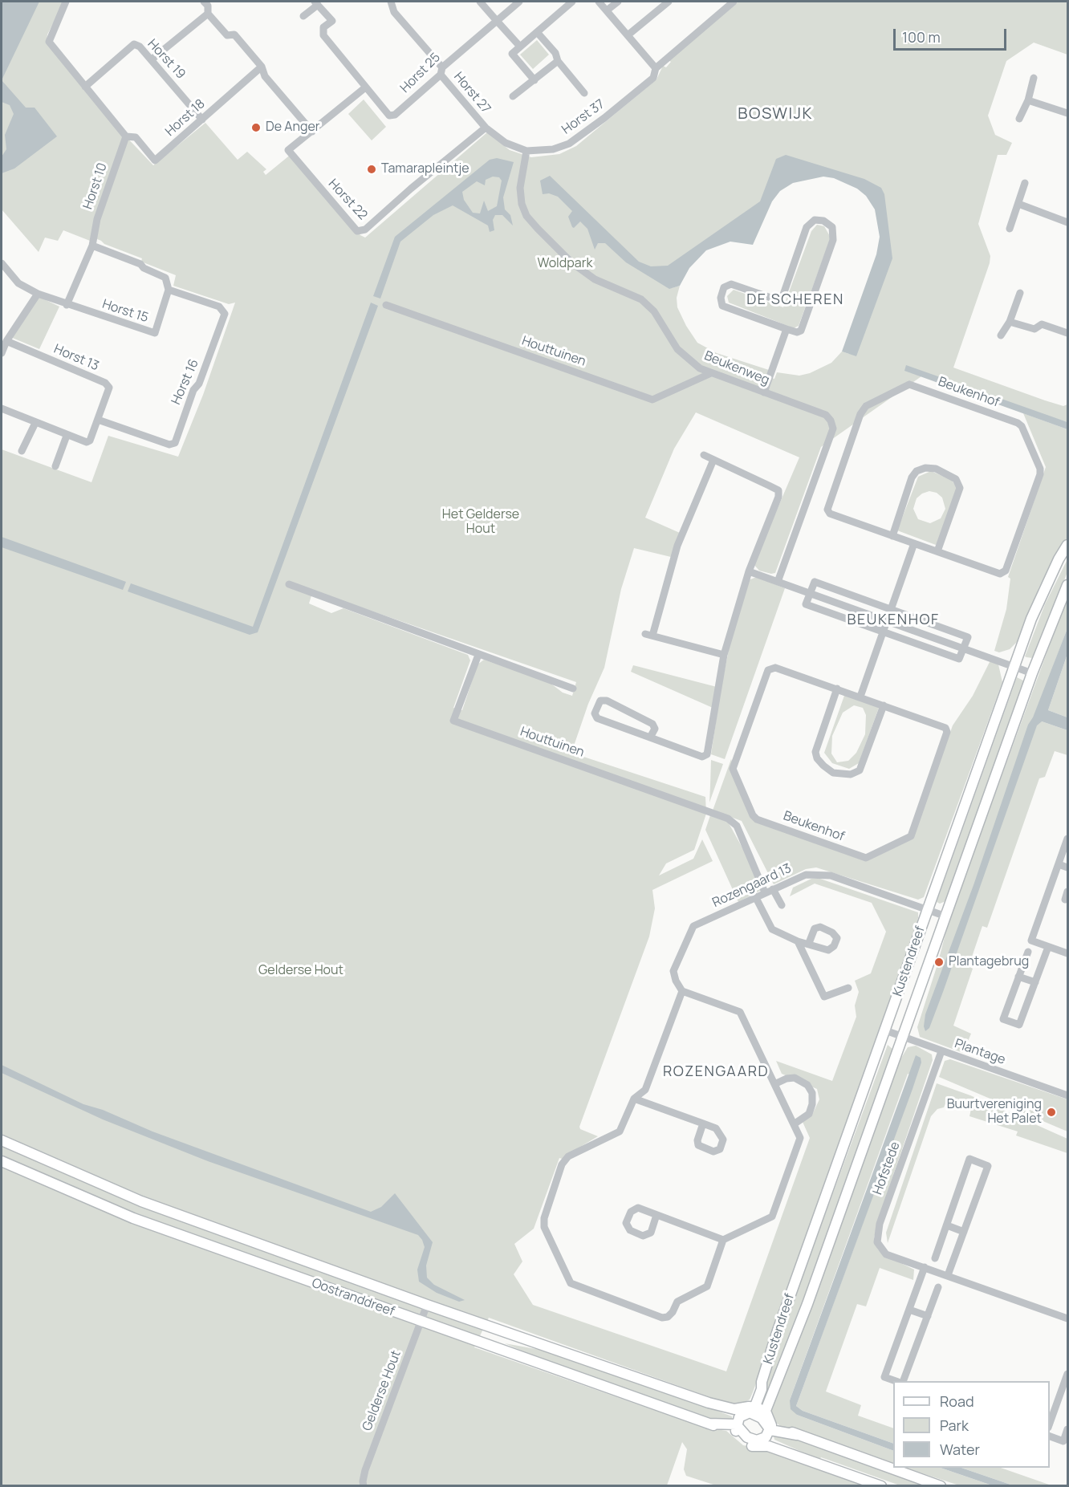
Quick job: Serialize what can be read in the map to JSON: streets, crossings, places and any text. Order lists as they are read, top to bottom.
{
  "streets": {
    "main road": ["Kustendreef", "Oostranddreef"],
    "street": [
      "Horst 19",
      "Horst 25",
      "Horst 27",
      "Horst 37",
      "Horst 18",
      "Horst 10",
      "Horst 22",
      "Horst 15",
      "Houttuinen",
      "Horst 13",
      "Beukenweg",
      "Horst 16",
      "Beukenhof",
      "Rozengaard 13",
      "Plantage",
      "Hofstede",
      "Gelderse Hout"
    ]
  },
  "crossings": [
    ["Horst 19", "Horst 18"],
    ["Horst 25", "Horst 27"],
    ["Horst 25", "Horst 22"],
    ["Horst 27", "Horst 37"],
    ["Horst 27", "Horst 22"],
    ["Horst 37", "Horst 22"],
    ["Horst 37", "Beukenweg"],
    ["Horst 18", "Horst 10"],
    ["Horst 10", "Horst 15"],
    ["Horst 15", "Horst 16"],
    ["Houttuinen", "Beukenweg"],
    ["Houttuinen", "Rozengaard 13"],
    ["Horst 13", "Horst 16"],
    ["Rozengaard 13", "Kustendreef"],
    ["Kustendreef", "Plantage"],
    ["Kustendreef", "Oostranddreef"],
    ["Plantage", "Hofstede"],
    ["Oostranddreef", "Gelderse Hout"]
  ],
  "districts": [
    "BOSWIJK",
    "DE SCHEREN",
    "BEUKENHOF",
    "ROZENGAARD"
  ],
  "parks": ["Woldpark", "Het Gelderse Hout", "Gelderse Hout"],
  "places": [
    "De Anger",
    "Tamarapleintje",
    "Plantagebrug",
    "Buurtvereniging Het Palet"
  ],
  "legend": ["Road", "Park", "Water"],
  "scale_bar": "100 m"
}
